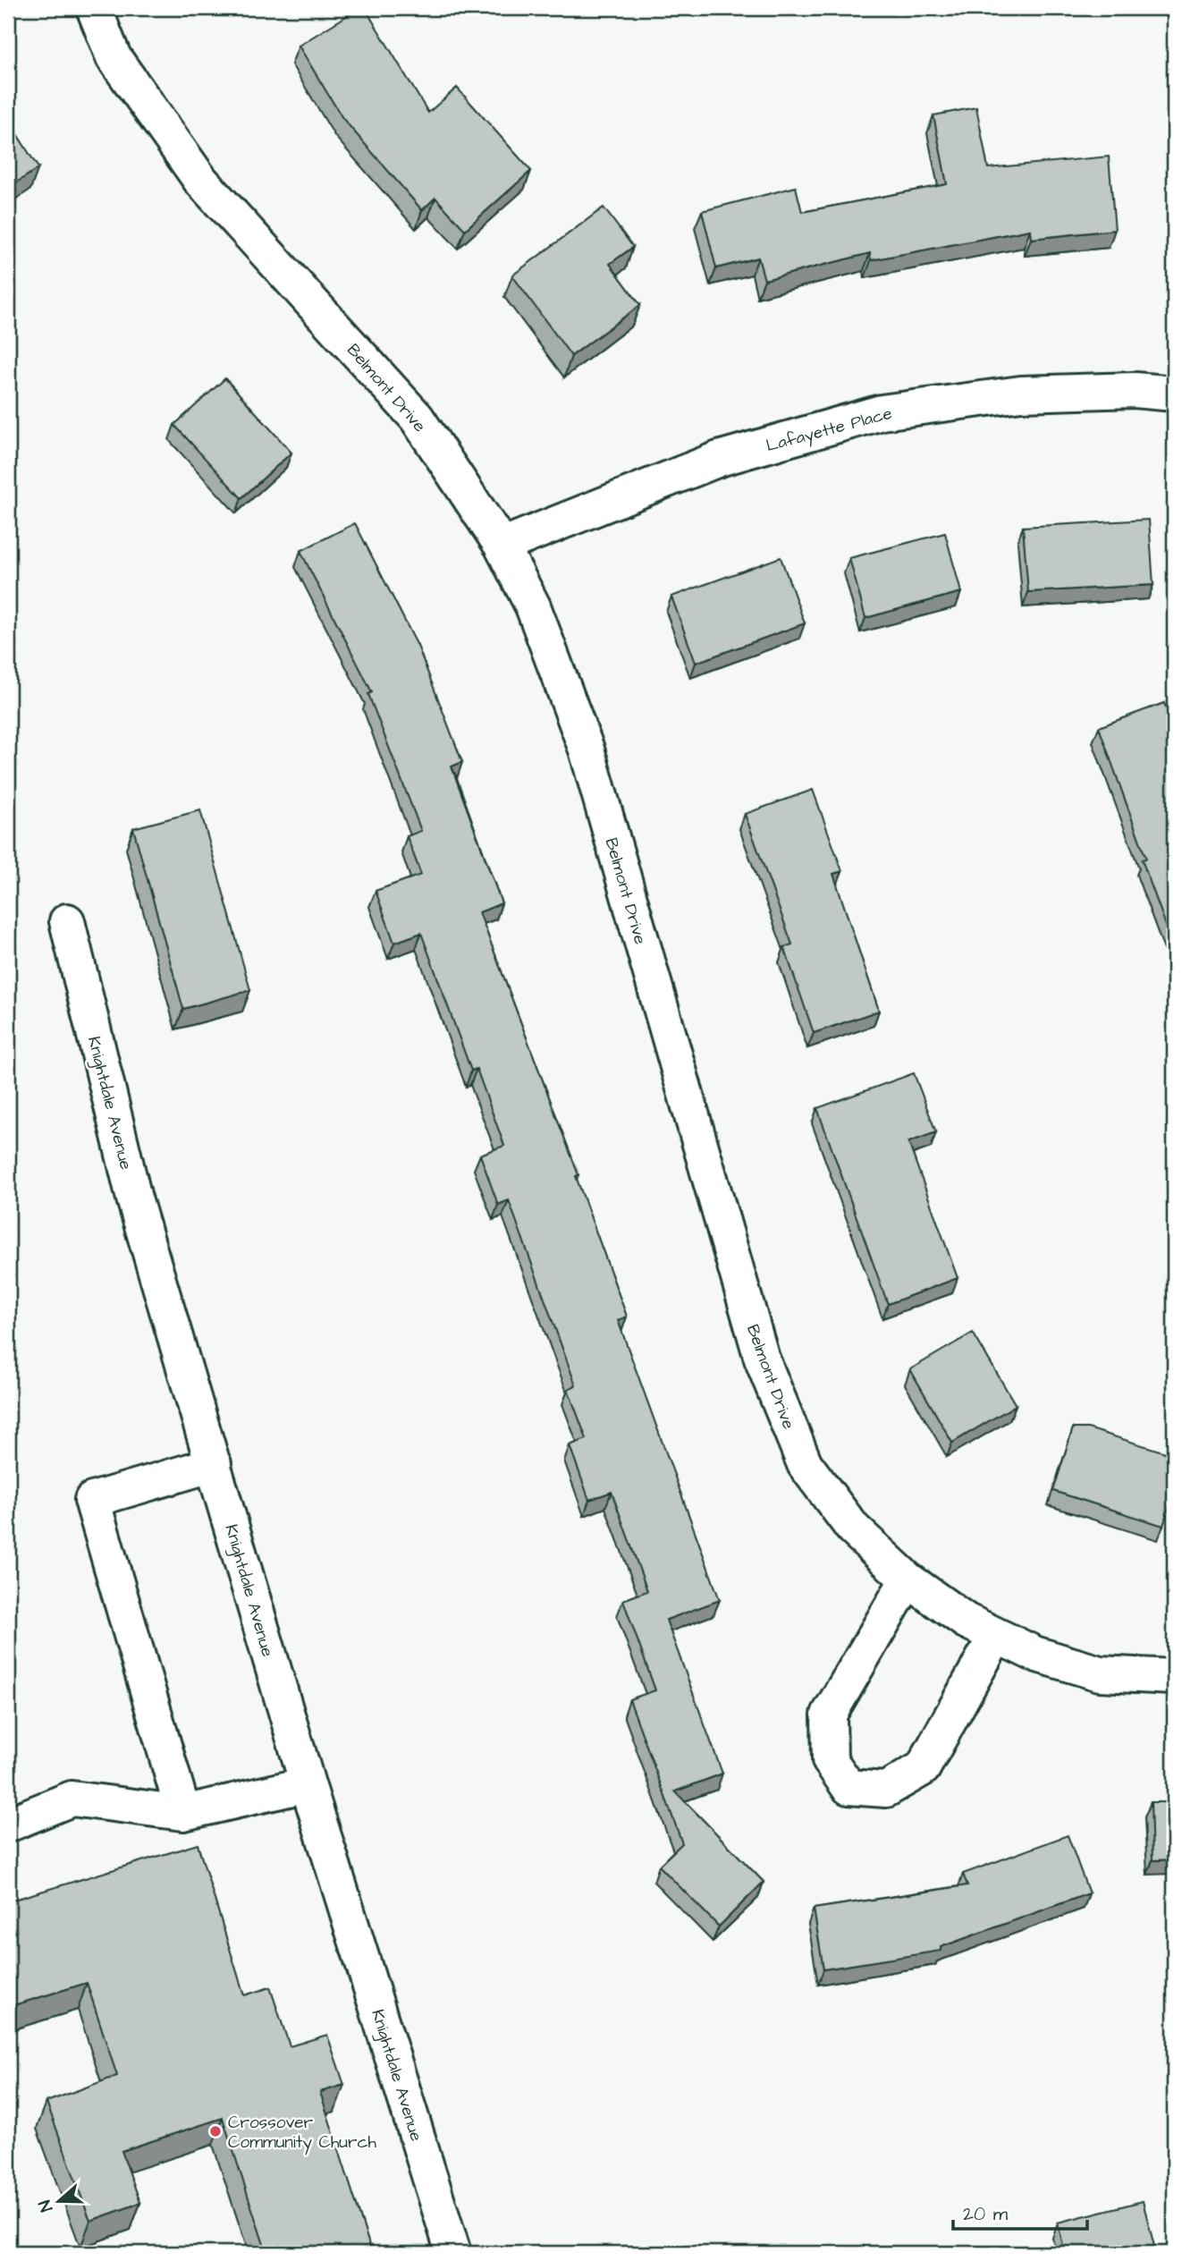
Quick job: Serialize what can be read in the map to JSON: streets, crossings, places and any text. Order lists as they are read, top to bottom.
{
  "streets": {
    "street": ["Belmont Drive", "Lafayette Place", "Knightdale Avenue"]
  },
  "crossings": [
    ["Belmont Drive", "Lafayette Place"]
  ],
  "places": ["Crossover Community Church"],
  "scale_bar": "20 m",
  "north": "left"
}
